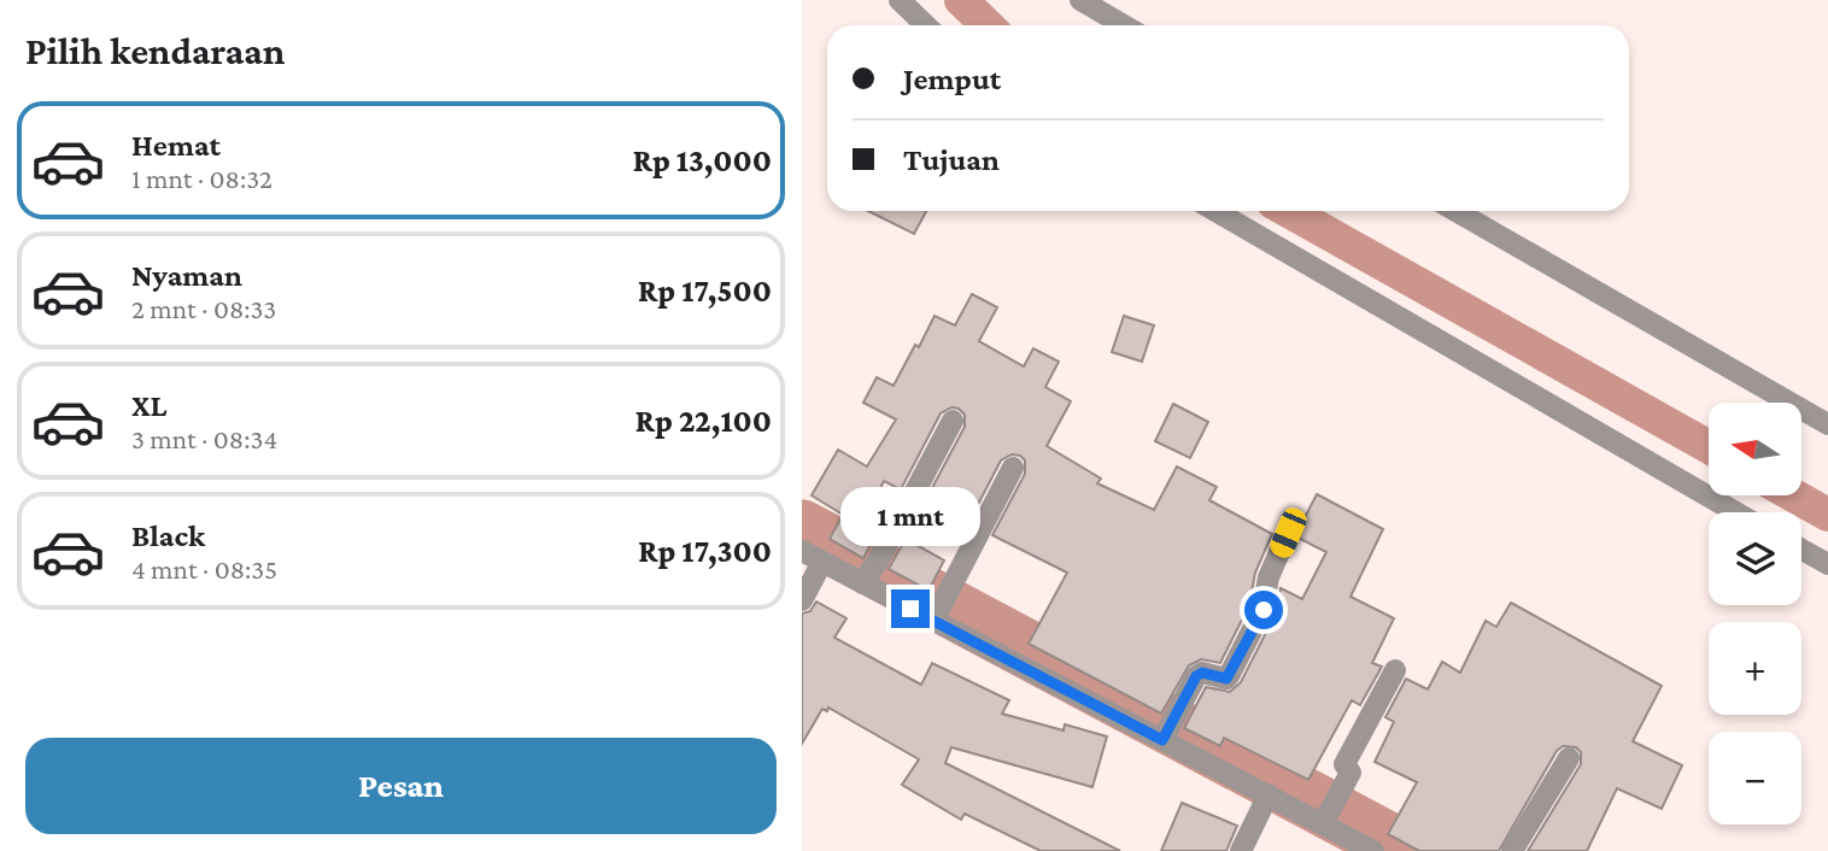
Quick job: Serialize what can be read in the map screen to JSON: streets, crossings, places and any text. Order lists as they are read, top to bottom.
{
  "north": "left",
  "page": {
    "heading": "Pilih kendaraan",
    "banner": ["Jemput", "Tujuan"],
    "list": [
      {
        "name": "Hemat",
        "note": "1 mnt · 08:32",
        "value": "Rp 13,000"
      },
      {
        "name": "Nyaman",
        "note": "2 mnt · 08:33",
        "value": "Rp 17,500"
      },
      {
        "name": "XL",
        "note": "3 mnt · 08:34",
        "value": "Rp 22,100"
      },
      {
        "name": "Black",
        "note": "4 mnt · 08:35",
        "value": "Rp 17,300"
      }
    ],
    "map_buttons": ["+", "−"],
    "bubble": "1 mnt",
    "buttons": "Pesan"
  }
}
